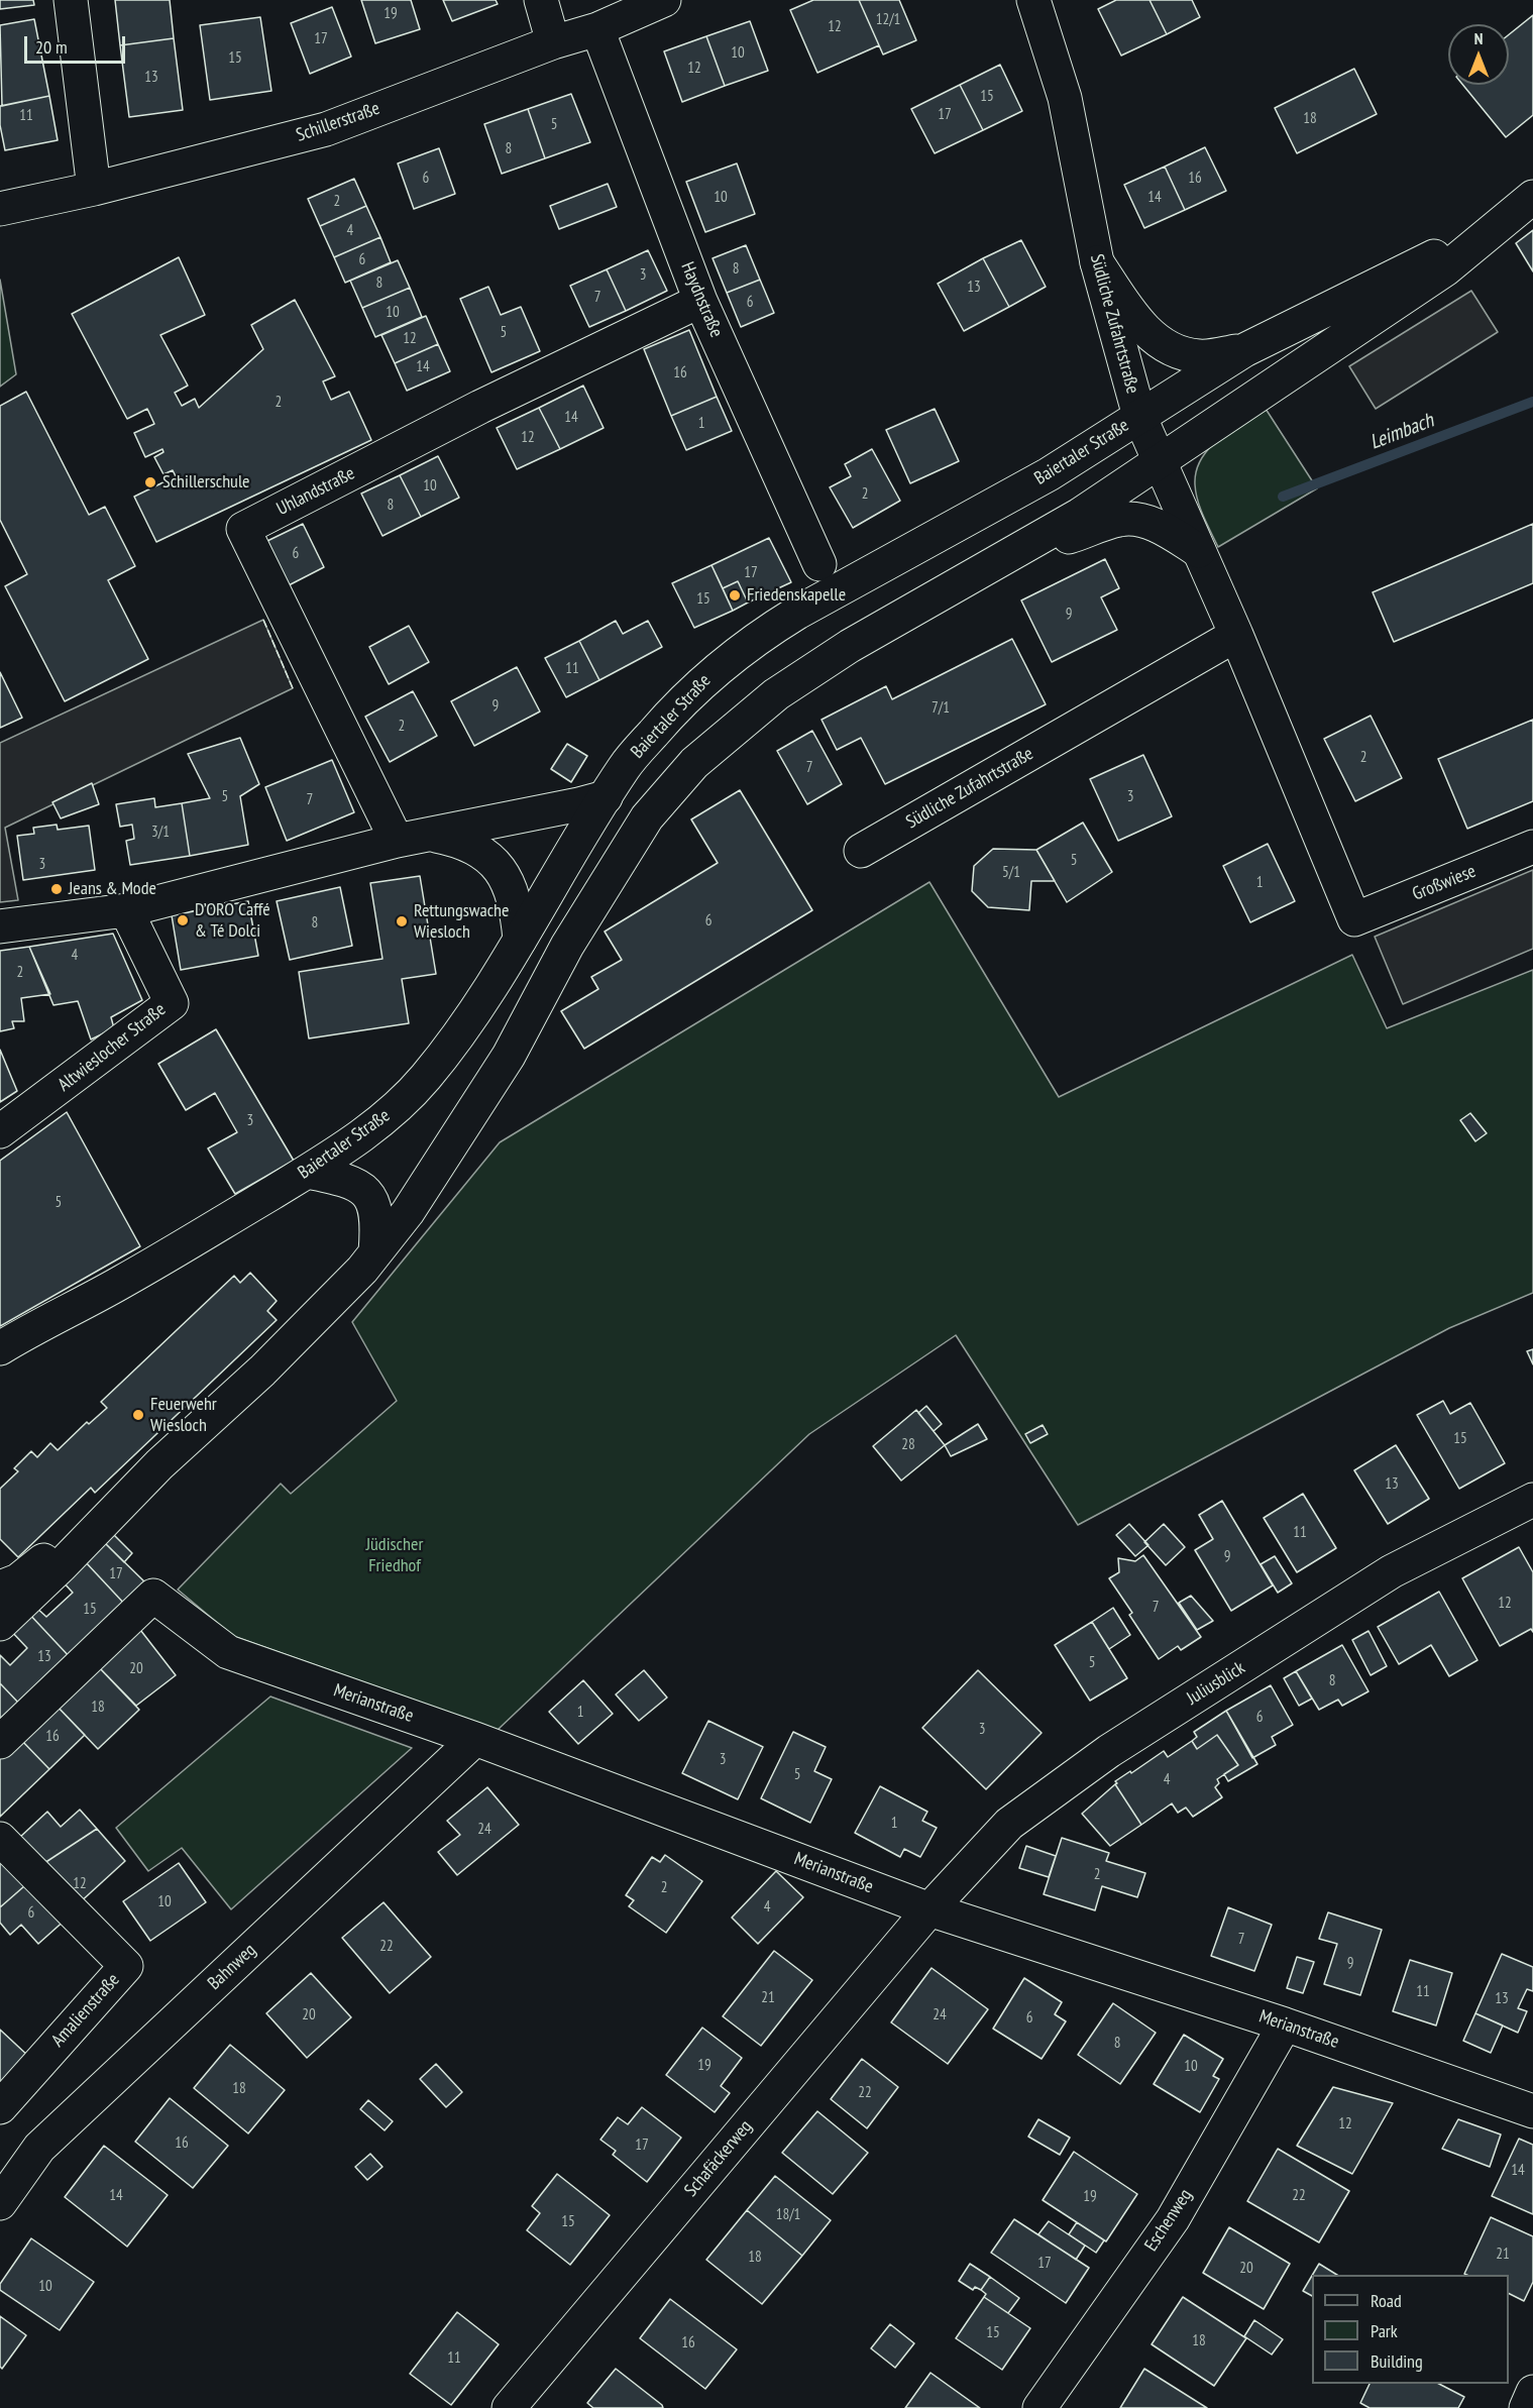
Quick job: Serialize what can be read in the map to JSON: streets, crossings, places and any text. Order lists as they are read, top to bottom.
{
  "streets": {
    "street": [
      "Schillerstraße",
      "Haydnstraße",
      "Südliche Zufahrtstraße",
      "Baiertaler Straße",
      "Uhlandstraße",
      "Großwiese",
      "Altwieslocher Straße",
      "Juliusblick",
      "Merianstraße",
      "Bahnweg",
      "Amalienstraße",
      "Schafäckerweg",
      "Eschenweg"
    ]
  },
  "crossings": [
    ["Schillerstraße", "Haydnstraße"],
    ["Haydnstraße", "Uhlandstraße"],
    ["Südliche Zufahrtstraße", "Baiertaler Straße"],
    ["Südliche Zufahrtstraße", "Großwiese"],
    ["Juliusblick", "Merianstraße"],
    ["Juliusblick", "Schafäckerweg"],
    ["Merianstraße", "Bahnweg"],
    ["Merianstraße", "Schafäckerweg"],
    ["Merianstraße", "Eschenweg"]
  ],
  "water": ["Leimbach"],
  "parks": ["Jüdischer Friedhof"],
  "places": [
    "Schillerschule",
    "Friedenskapelle",
    "Jeans & Mode",
    "D’ORO Caffé & Té Dolci",
    "Rettungswache Wiesloch",
    "Feuerwehr Wiesloch"
  ],
  "house_numbers": [
    "19",
    "12/1",
    "12",
    "17",
    "10",
    "15",
    "12",
    "13",
    "15",
    "17",
    "11",
    "18",
    "5",
    "8",
    "6",
    "16",
    "10",
    "14",
    "2",
    "4",
    "6",
    "8",
    "3",
    "8",
    "13",
    "7",
    "6",
    "10",
    "5",
    "12",
    "14",
    "16",
    "2",
    "14",
    "1",
    "12",
    "10",
    "2",
    "8",
    "6",
    "17",
    "15",
    "9",
    "11",
    "9",
    "7/1",
    "2",
    "2",
    "7",
    "5",
    "3",
    "7",
    "3/1",
    "5",
    "3",
    "5/1",
    "1",
    "6",
    "8",
    "4",
    "2",
    "3",
    "5",
    "15",
    "28",
    "13",
    "11",
    "9",
    "17",
    "12",
    "7",
    "15",
    "13",
    "5",
    "20",
    "8",
    "18",
    "1",
    "6",
    "3",
    "16",
    "3",
    "5",
    "4",
    "1",
    "24",
    "2",
    "12",
    "2",
    "10",
    "4",
    "6",
    "7",
    "22",
    "9",
    "11",
    "21",
    "13",
    "20",
    "24",
    "6",
    "8",
    "19",
    "10",
    "18",
    "22",
    "12",
    "16",
    "17",
    "14",
    "14",
    "22",
    "19",
    "18/1",
    "15",
    "21",
    "18",
    "17",
    "20",
    "10",
    "15",
    "18",
    "16",
    "11"
  ],
  "legend": ["Road", "Park", "Building"],
  "scale_bar": "20 m",
  "north": "top"
}
